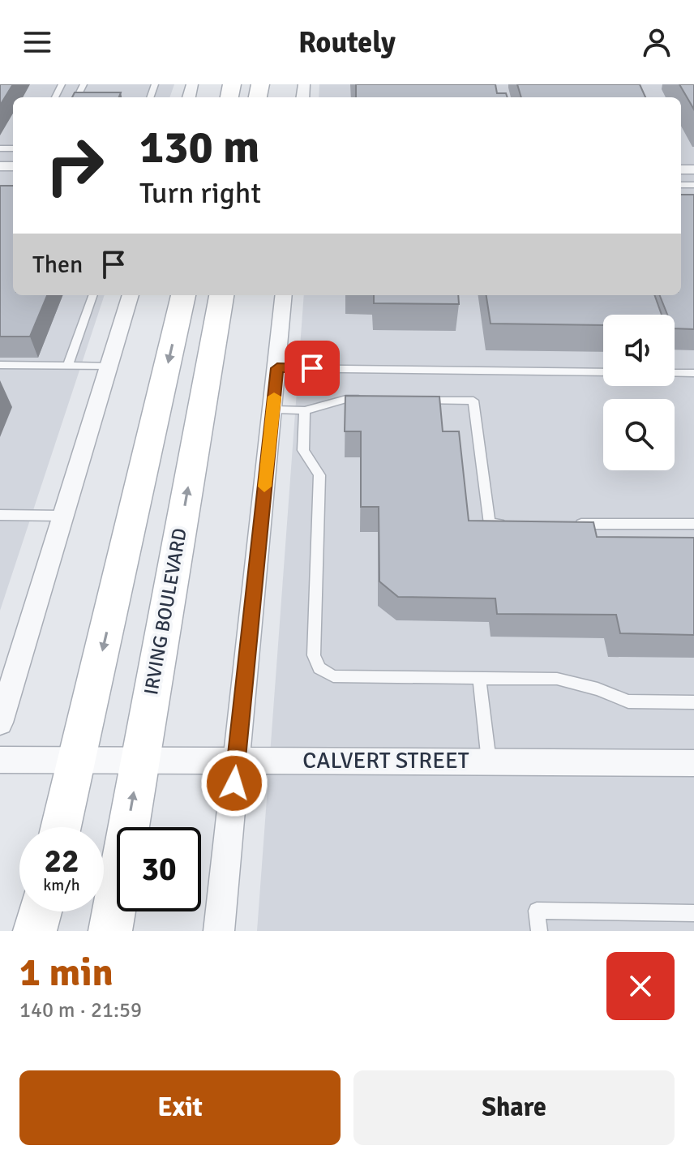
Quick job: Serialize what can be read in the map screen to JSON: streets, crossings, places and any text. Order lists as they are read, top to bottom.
{
  "streets": {
    "main road": ["IRVING BOULEVARD"],
    "street": ["CALVERT STREET"]
  },
  "crossings": [
    ["IRVING BOULEVARD", "CALVERT STREET"]
  ],
  "page": {
    "header": "Routely",
    "turn": ["130 m", "Turn right"],
    "then": "Then",
    "speed": "22 km/h",
    "limit": "30",
    "heading": ["1 min", "140 m · 21:59"],
    "buttons": ["Exit", "Share"]
  }
}
